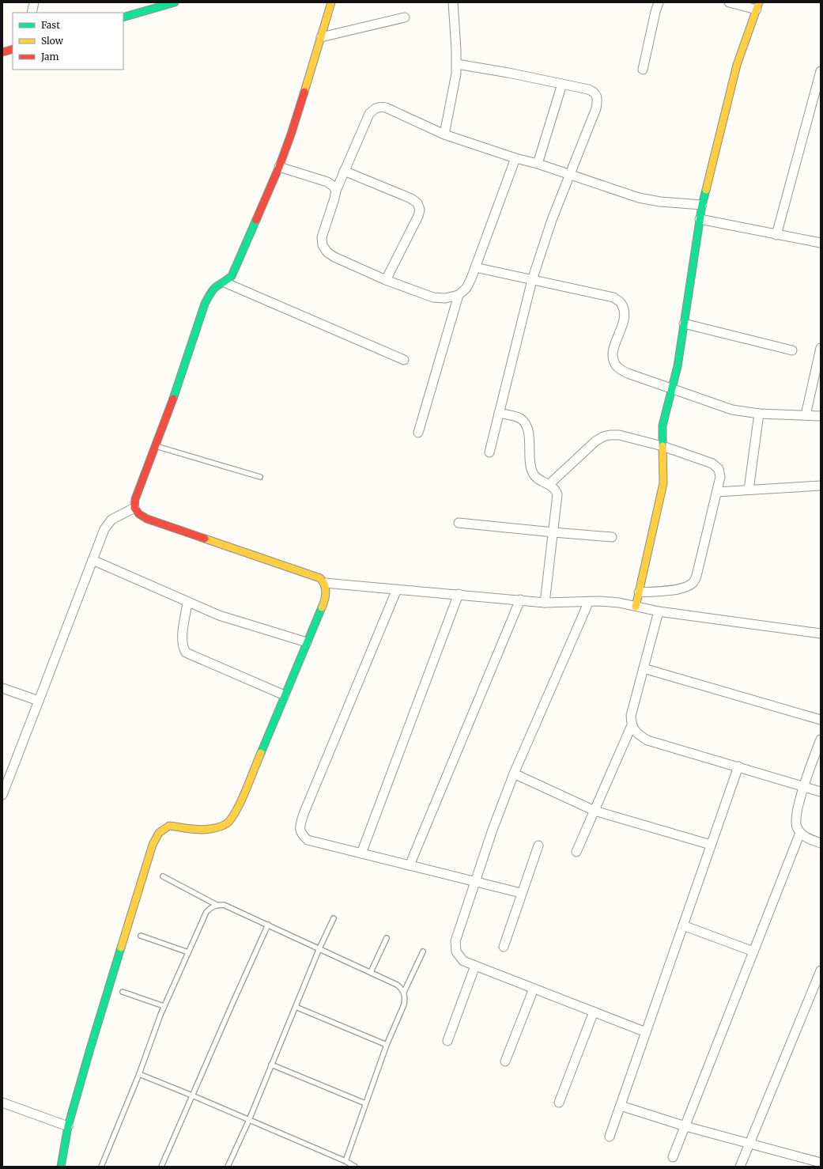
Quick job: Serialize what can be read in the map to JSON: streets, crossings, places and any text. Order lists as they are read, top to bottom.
{
  "legend": ["Fast", "Slow", "Jam"]
}
